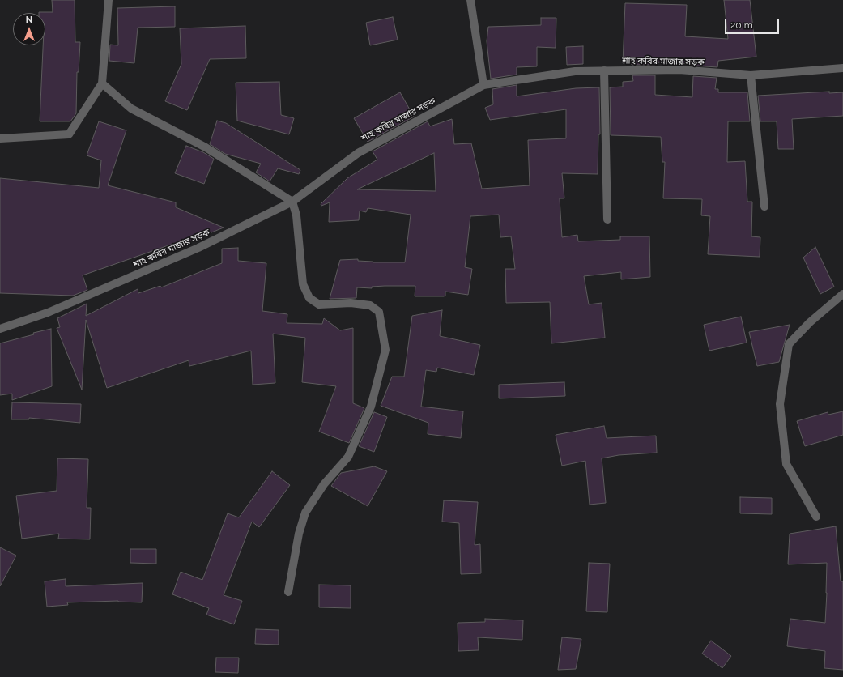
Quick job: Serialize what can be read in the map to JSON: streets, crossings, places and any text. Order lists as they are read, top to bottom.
{
  "streets": {
    "street": ["শাহ কবির মাজার সড়ক"]
  },
  "scale_bar": "20 m",
  "north": "top"
}
